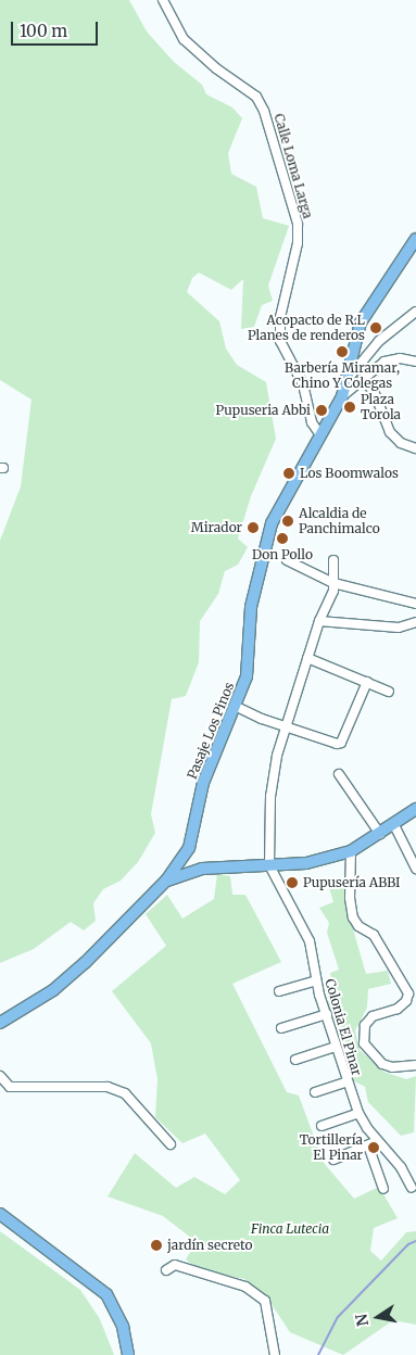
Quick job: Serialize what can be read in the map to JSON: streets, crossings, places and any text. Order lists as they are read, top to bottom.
{
  "streets": {
    "main road": ["Pasaje Los Pinos"],
    "street": ["Calle Loma Larga", "Colonia El Pinar"]
  },
  "crossings": [
    ["Calle Loma Larga", "Pasaje Los Pinos"]
  ],
  "parks": ["Finca Lutecia"],
  "places": [
    "Acopacto de R.L Planes de renderos",
    "Barbería Miramar, Chino Y Colegas",
    "Plaza Torola",
    "Pupuseria Abbi",
    "Los Boomwalos",
    "Alcaldia de Panchimalco",
    "Mirador",
    "Don Pollo",
    "Pupusería ABBI",
    "Tortillería El Pinar",
    "jardín secreto"
  ],
  "scale_bar": "100 m",
  "north": "left"
}
